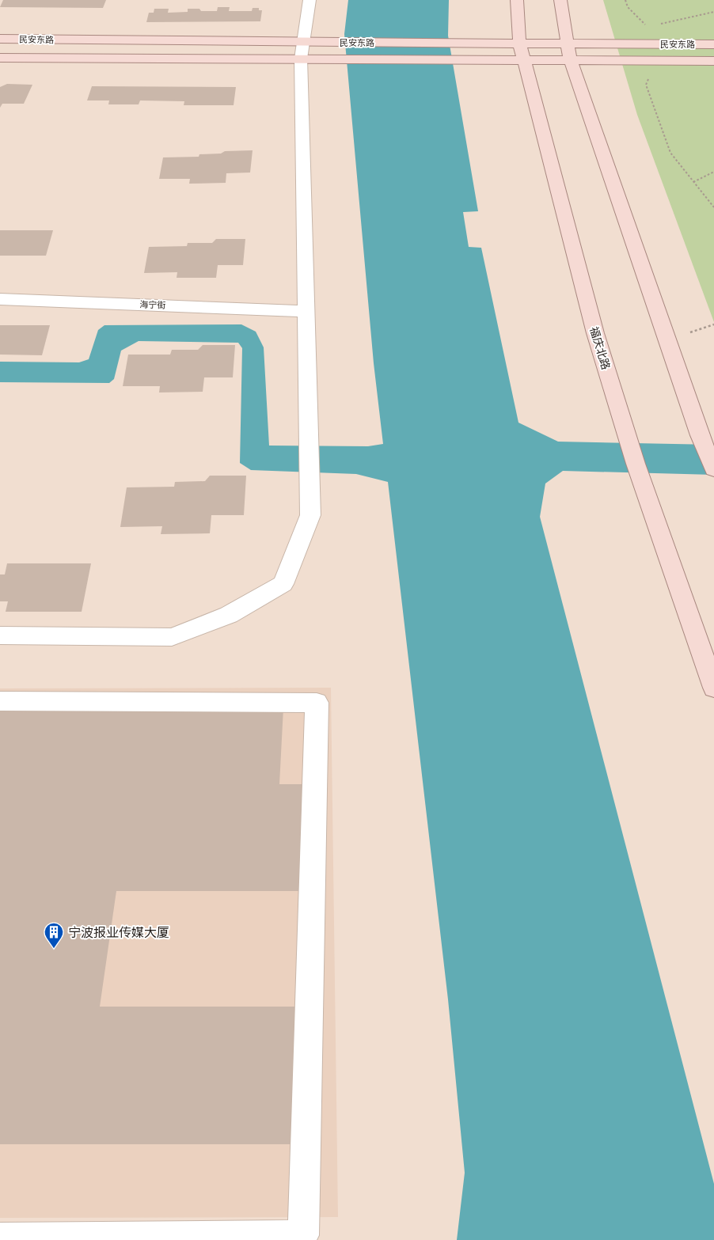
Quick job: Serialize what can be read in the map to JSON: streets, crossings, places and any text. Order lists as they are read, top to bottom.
{
  "streets": {
    "main road": ["民安东路", "福庆北路"],
    "street": ["海宁街"]
  },
  "crossings": [
    ["民安东路", "福庆北路"]
  ],
  "places": {
    "building": ["宁波报业传媒大厦"]
  }
}
